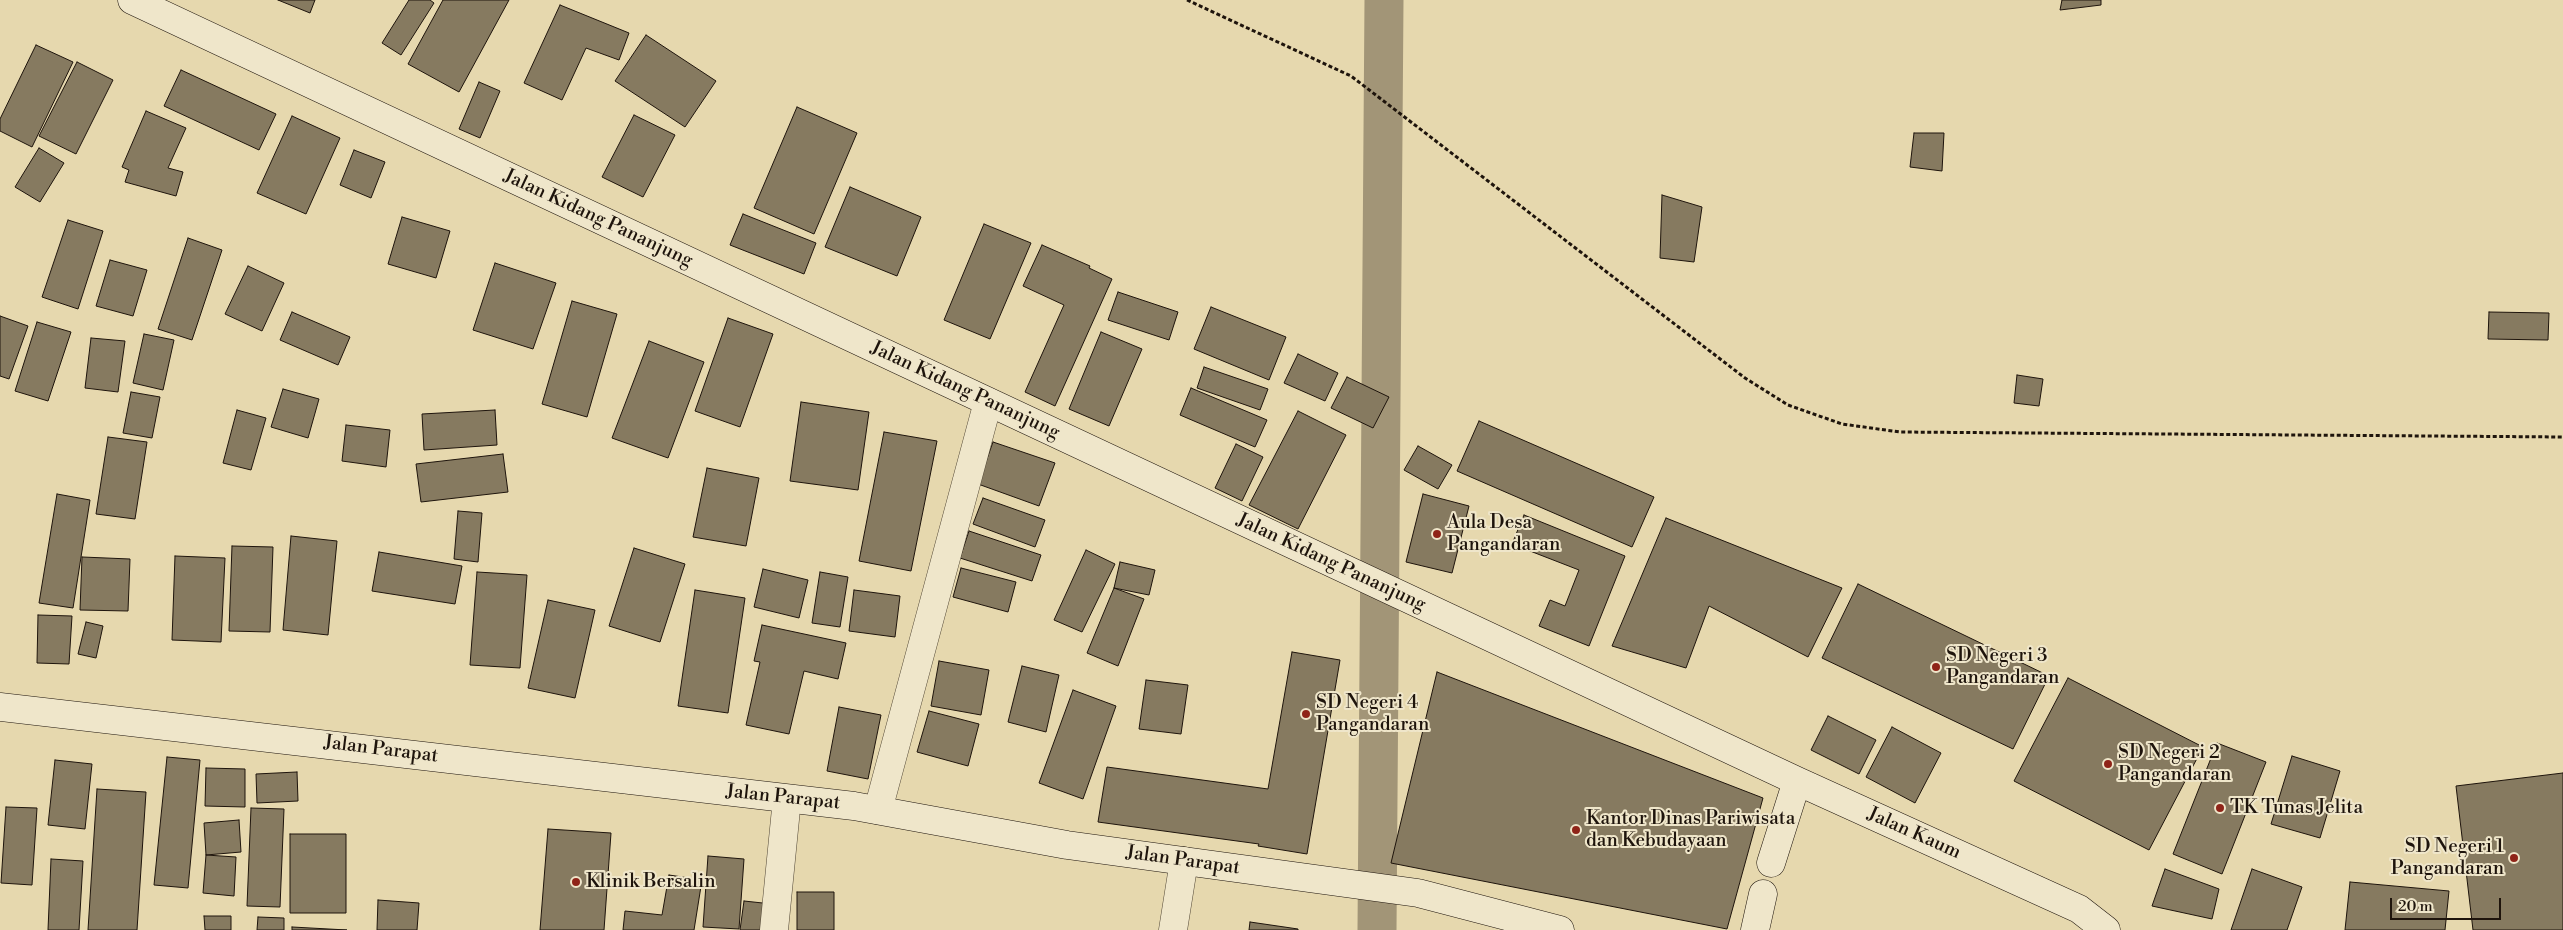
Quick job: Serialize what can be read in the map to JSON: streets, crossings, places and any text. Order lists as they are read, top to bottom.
{
  "streets": {
    "street": ["Jalan Kidang Pananjung", "Jalan Parapat", "Jalan Kaum"]
  },
  "crossings": [
    ["Jalan Kidang Pananjung", "Jalan Kaum"]
  ],
  "places": [
    "Aula Desa Pangandaran",
    "SD Negeri 3 Pangandaran",
    "SD Negeri 4 Pangandaran",
    "SD Negeri 2 Pangandaran",
    "TK Tunas Jelita",
    "Kantor Dinas Pariwisata dan Kebudayaan",
    "SD Negeri 1 Pangandaran",
    "Klinik Bersalin"
  ],
  "scale_bar": "20 m"
}
